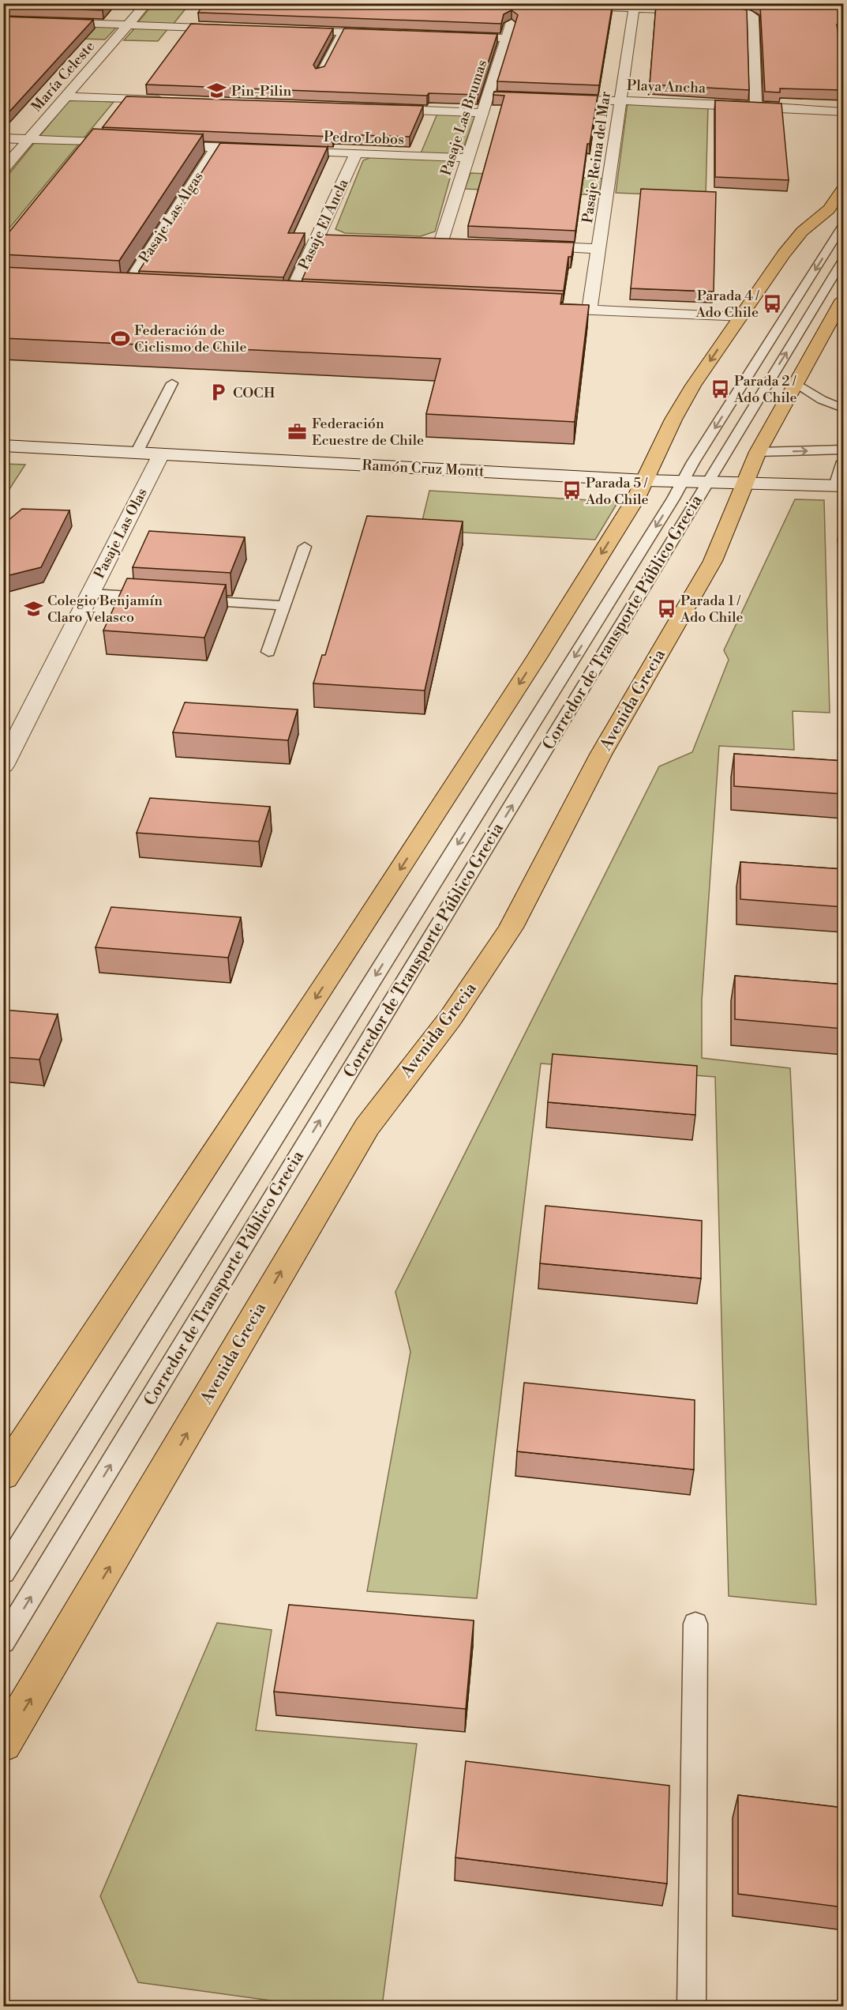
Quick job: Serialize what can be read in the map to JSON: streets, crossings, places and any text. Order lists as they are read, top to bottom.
{
  "streets": {
    "main road": ["Avenida Grecia"],
    "street": [
      "María Celeste",
      "Playa Ancha",
      "Pasaje Las Brumas",
      "Pedro Lobos",
      "Pasaje Reina del Mar",
      "Pasaje Las Algas",
      "Pasaje El Ancla",
      "Ramón Cruz Montt",
      "Pasaje Las Olas"
    ],
    "lane": ["Corredor de Transporte Público Grecia"]
  },
  "crossings": [
    ["Playa Ancha", "Pasaje Las Brumas"],
    ["Playa Ancha", "Pasaje Reina del Mar"],
    ["Pasaje Las Brumas", "Pedro Lobos"],
    ["Pedro Lobos", "Pasaje El Ancla"],
    ["Ramón Cruz Montt", "Pasaje Las Olas"],
    ["Ramón Cruz Montt", "Corredor de Transporte Público Grecia"],
    ["Ramón Cruz Montt", "Avenida Grecia"]
  ],
  "places": {
    "school or university": ["Pin-Pilin", "Colegio Benjamín Claro Velasco"],
    "bus stop": [
      "Parada 4 / Ado Chile",
      "Parada 2 / Ado Chile",
      "Parada 5 / Ado Chile",
      "Parada 1 / Ado Chile"
    ],
    "sports": ["Federación de Ciclismo de Chile"],
    "parking": ["COCH"],
    "office": ["Federación Ecuestre de Chile"]
  }
}
